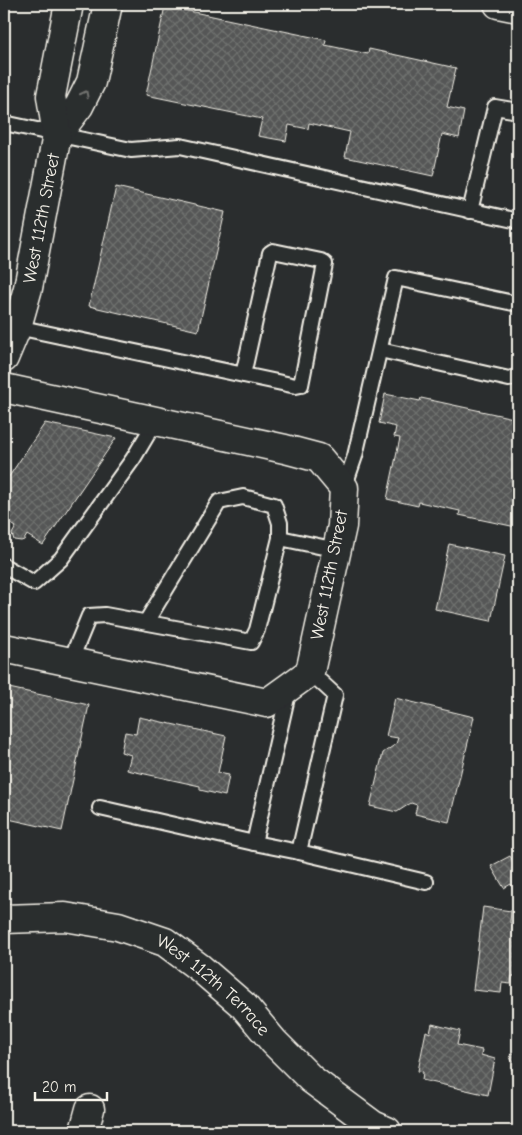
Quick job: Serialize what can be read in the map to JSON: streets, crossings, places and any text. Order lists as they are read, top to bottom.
{
  "streets": {
    "street": ["West 112th Street", "West 112th Terrace"]
  },
  "scale_bar": "20 m"
}
